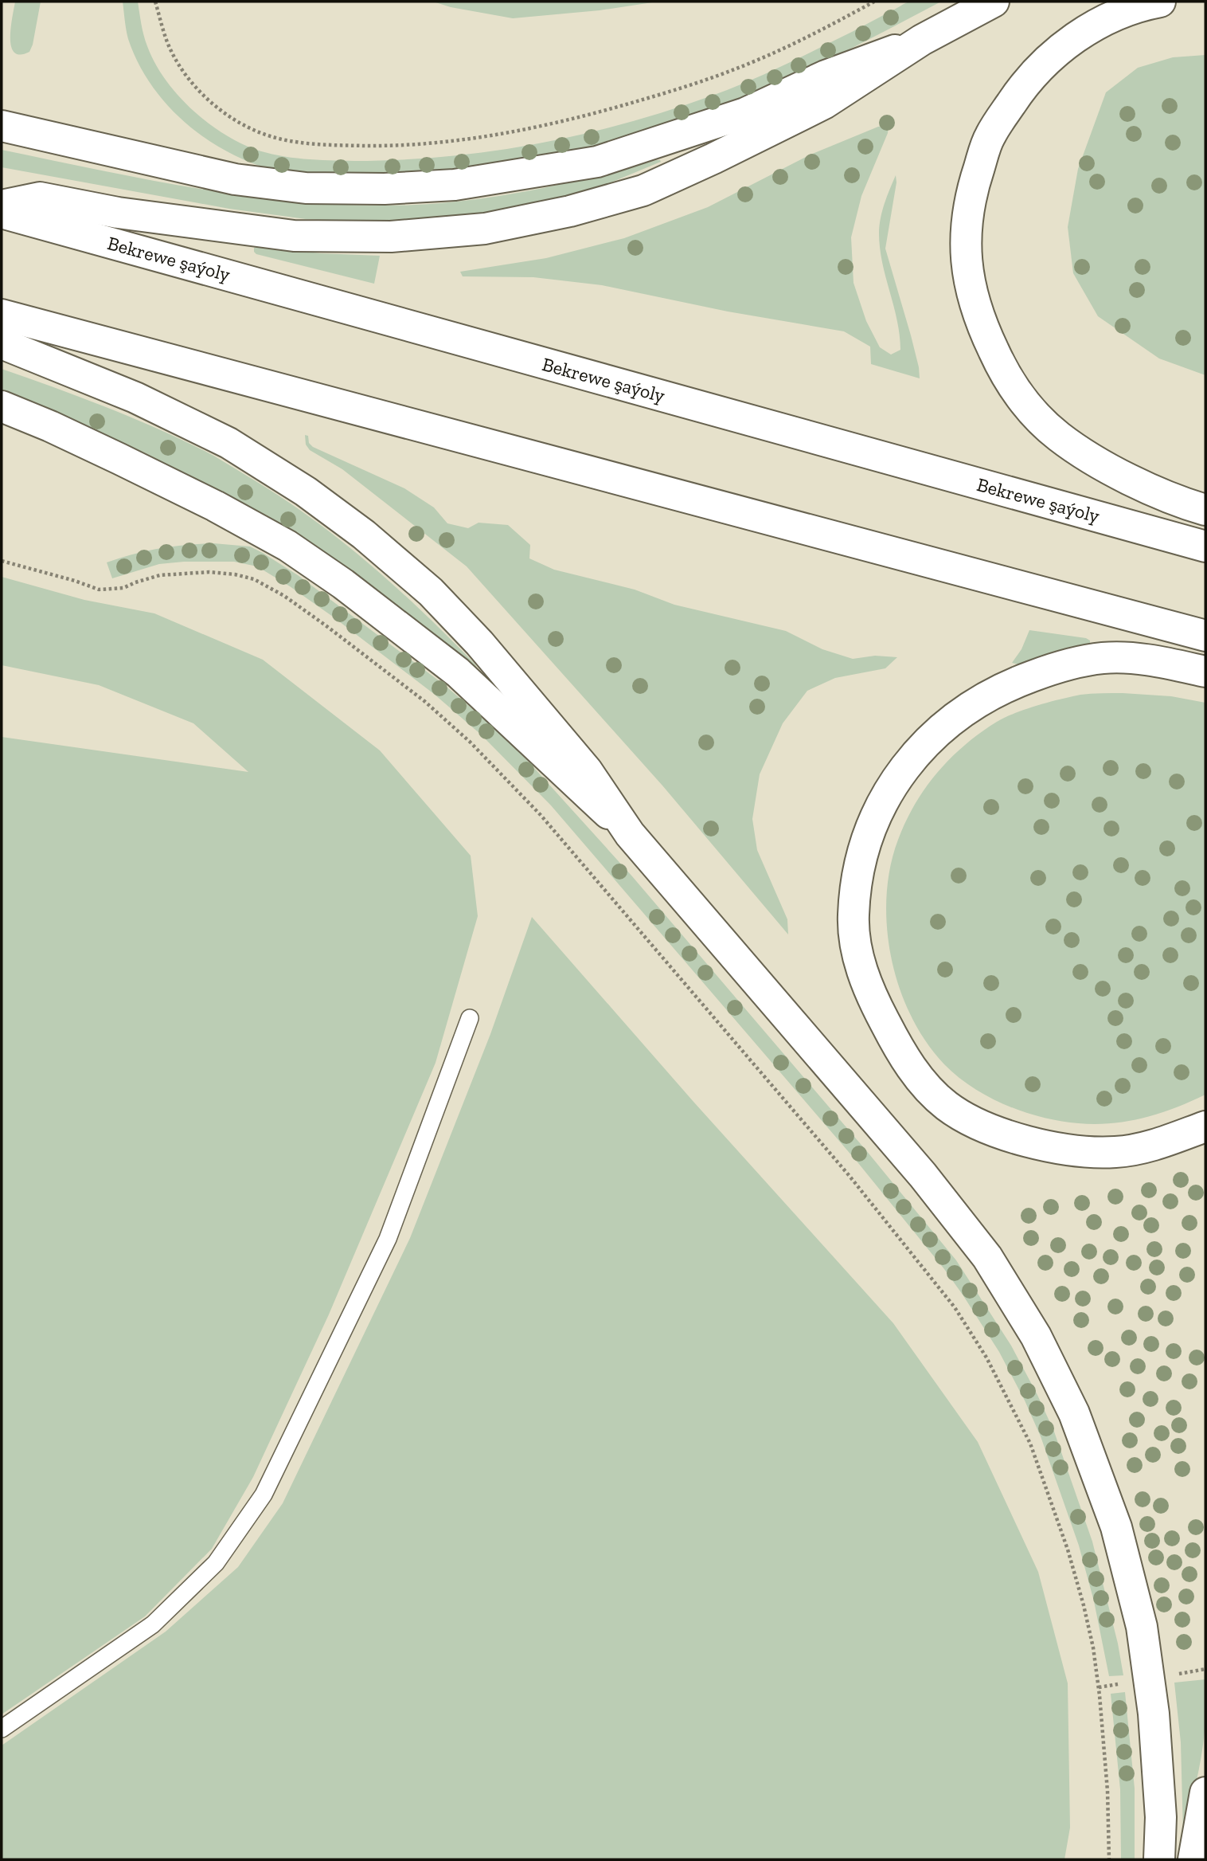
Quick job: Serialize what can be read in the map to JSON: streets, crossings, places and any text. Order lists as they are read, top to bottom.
{
  "streets": {
    "main road": ["Bekrewe şaýoly"]
  }
}
